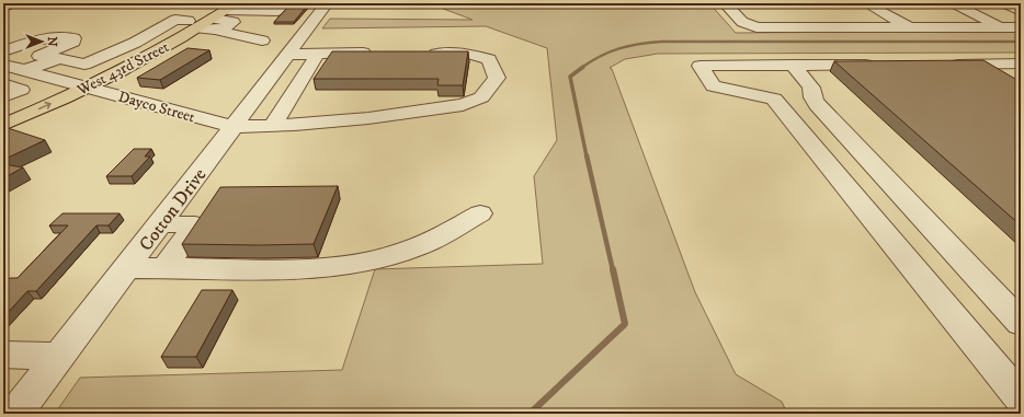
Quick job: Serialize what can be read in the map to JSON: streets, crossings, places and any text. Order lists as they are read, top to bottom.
{
  "streets": {
    "main road": ["West 43rd Street"],
    "street": ["Dayco Street", "Cotton Drive"]
  },
  "crossings": [
    ["West 43rd Street", "Dayco Street"],
    ["Dayco Street", "Cotton Drive"]
  ],
  "north": "right"
}
